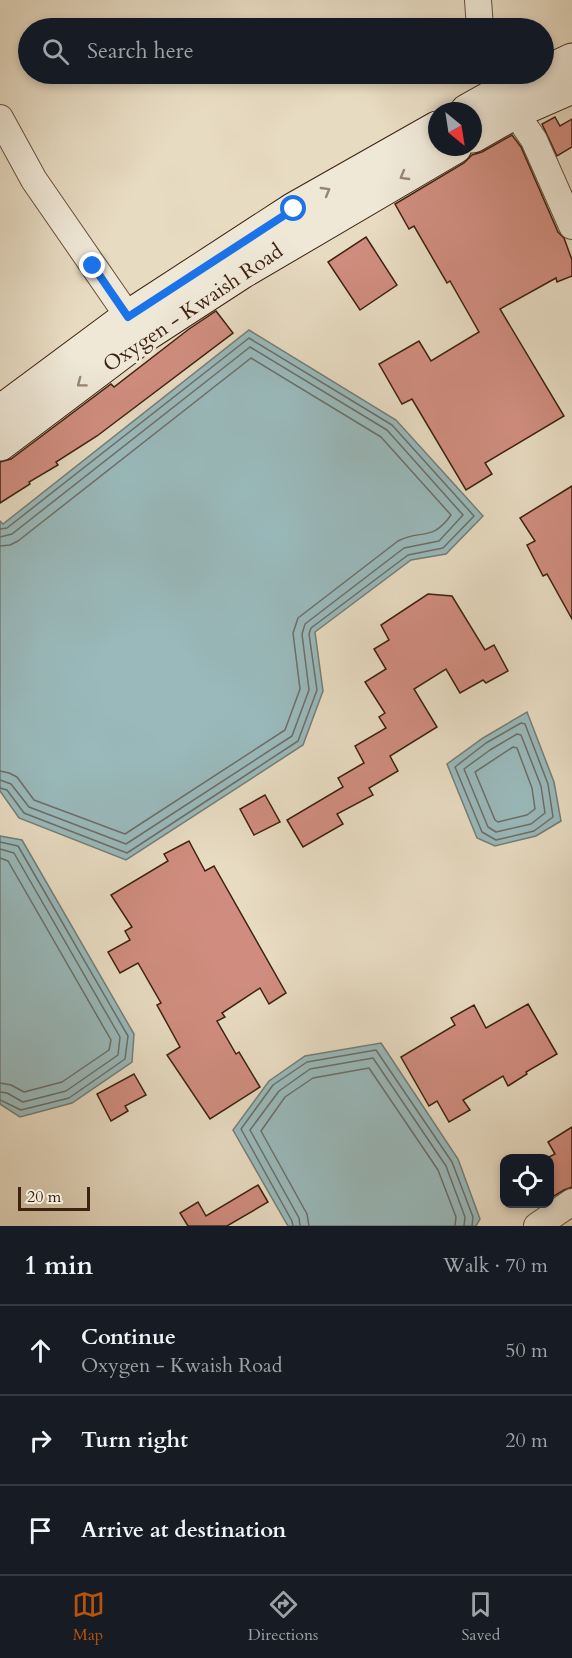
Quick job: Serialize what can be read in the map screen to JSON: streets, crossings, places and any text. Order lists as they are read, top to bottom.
{
  "streets": {
    "main road": ["Oxygen - Kwaish Road"]
  },
  "scale_bar": "20 m",
  "north": "bottom right",
  "page": {
    "search": "Search here",
    "scale": "20 m",
    "heading": ["1 min", "Walk · 70 m"],
    "list": [
      ["Continue", "Oxygen - Kwaish Road", "50 m"],
      ["Turn right", "20 m"],
      "Arrive at destination"
    ],
    "nav": ["Map", "Directions", "Saved"]
  }
}
